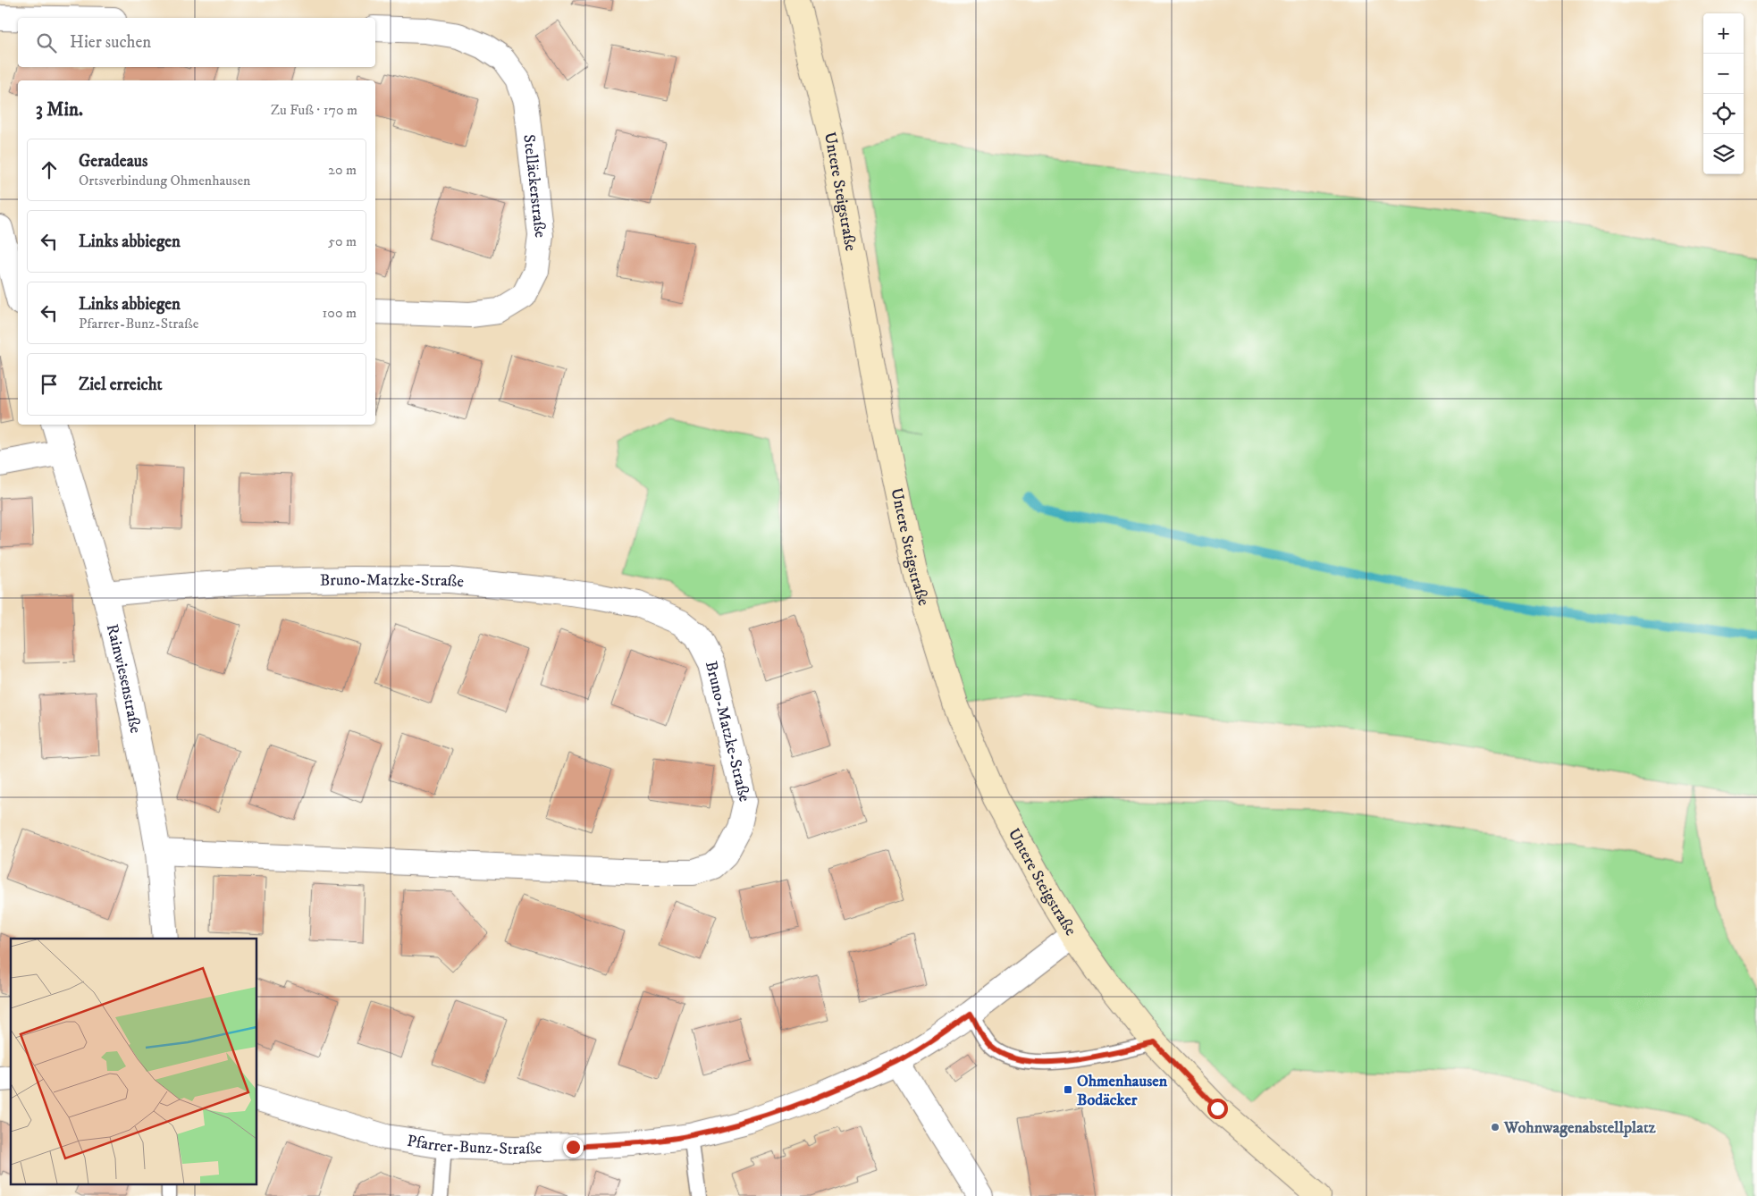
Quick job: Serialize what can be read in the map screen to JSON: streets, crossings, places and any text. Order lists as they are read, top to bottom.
{
  "streets": {
    "street": [
      "Stelläckerstraße",
      "Untere Steigstraße",
      "Bruno-Matzke-Straße",
      "Rainwiesenstraße",
      "Pfarrer-Bunz-Straße"
    ]
  },
  "crossings": [
    ["Untere Steigstraße", "Pfarrer-Bunz-Straße"],
    ["Bruno-Matzke-Straße", "Rainwiesenstraße"]
  ],
  "places": {
    "transit": ["Ohmenhausen Bodäcker"],
    "other": ["Wohnwagenabstellplatz"]
  },
  "page": {
    "map_buttons": ["+", "−"],
    "search": "Hier suchen",
    "heading": ["3 Min.", "Zu Fuß · 170 m"],
    "list": [
      ["Geradeaus", "Ortsverbindung Ohmenhausen", "20 m"],
      ["Links abbiegen", "50 m"],
      ["Links abbiegen", "Pfarrer-Bunz-Straße", "100 m"],
      "Ziel erreicht"
    ]
  }
}
